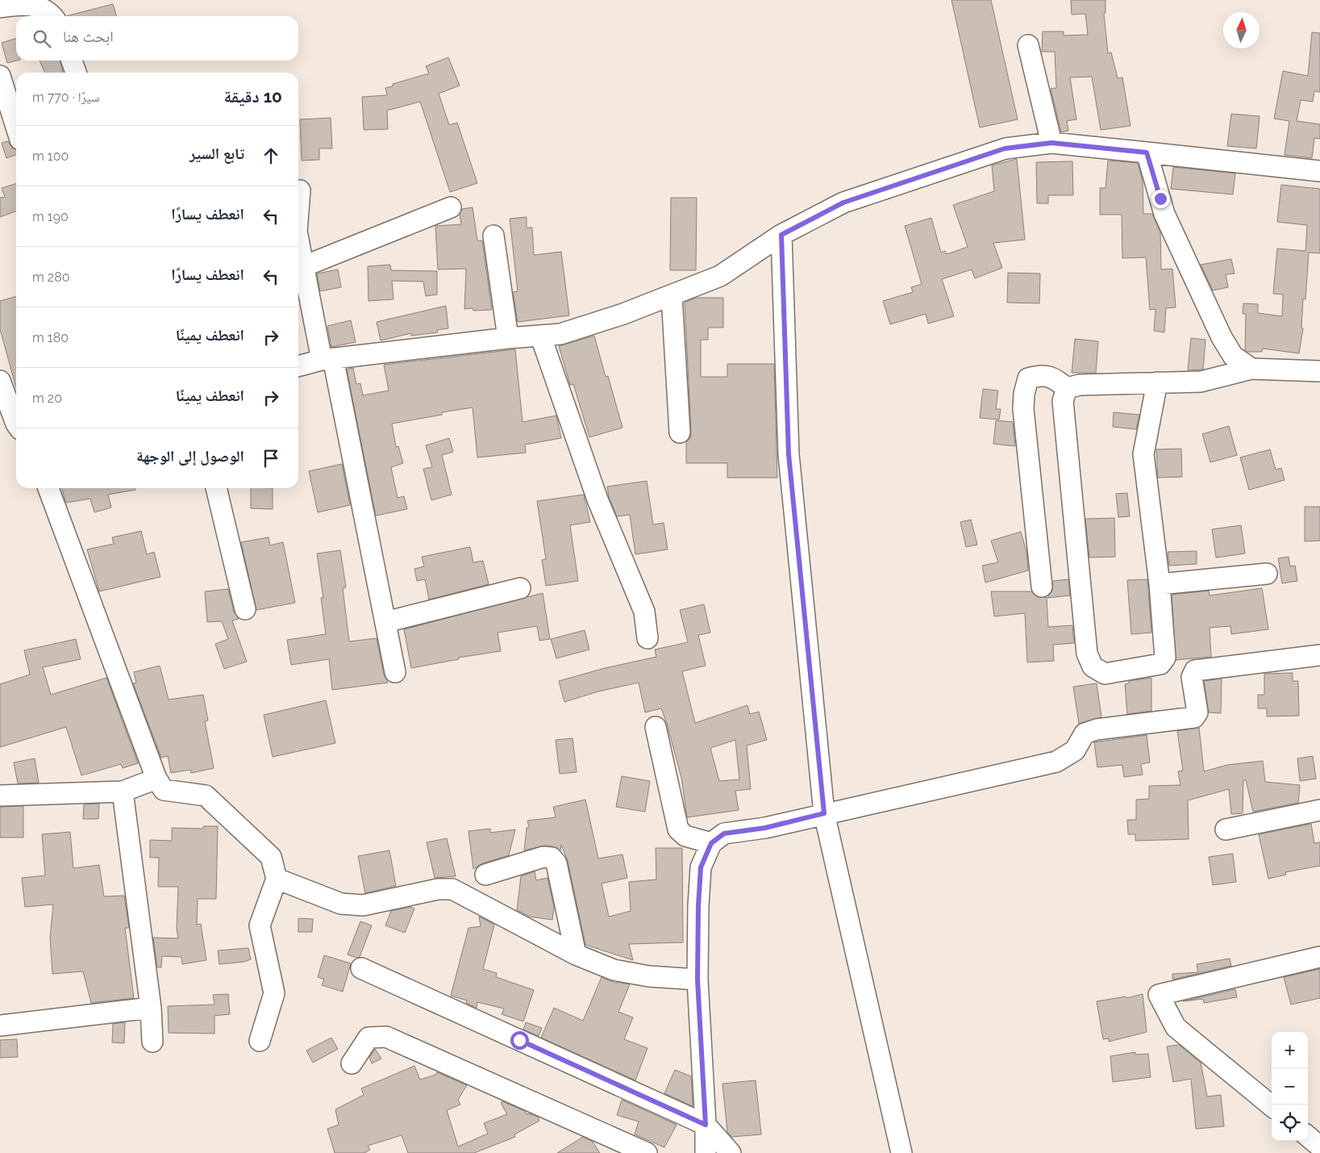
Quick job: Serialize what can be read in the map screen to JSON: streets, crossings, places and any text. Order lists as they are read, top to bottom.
{
  "north": "top",
  "page": {
    "search": "ابحث هنا",
    "heading": ["10 دقيقة", "سيرًا · 770 m"],
    "list": [
      ["تابع السير", "100 m"],
      ["انعطف يسارًا", "190 m"],
      ["انعطف يسارًا", "280 m"],
      ["انعطف يمينًا", "180 m"],
      ["انعطف يمينًا", "20 m"],
      "الوصول إلى الوجهة"
    ],
    "map_buttons": ["+", "−"]
  }
}
